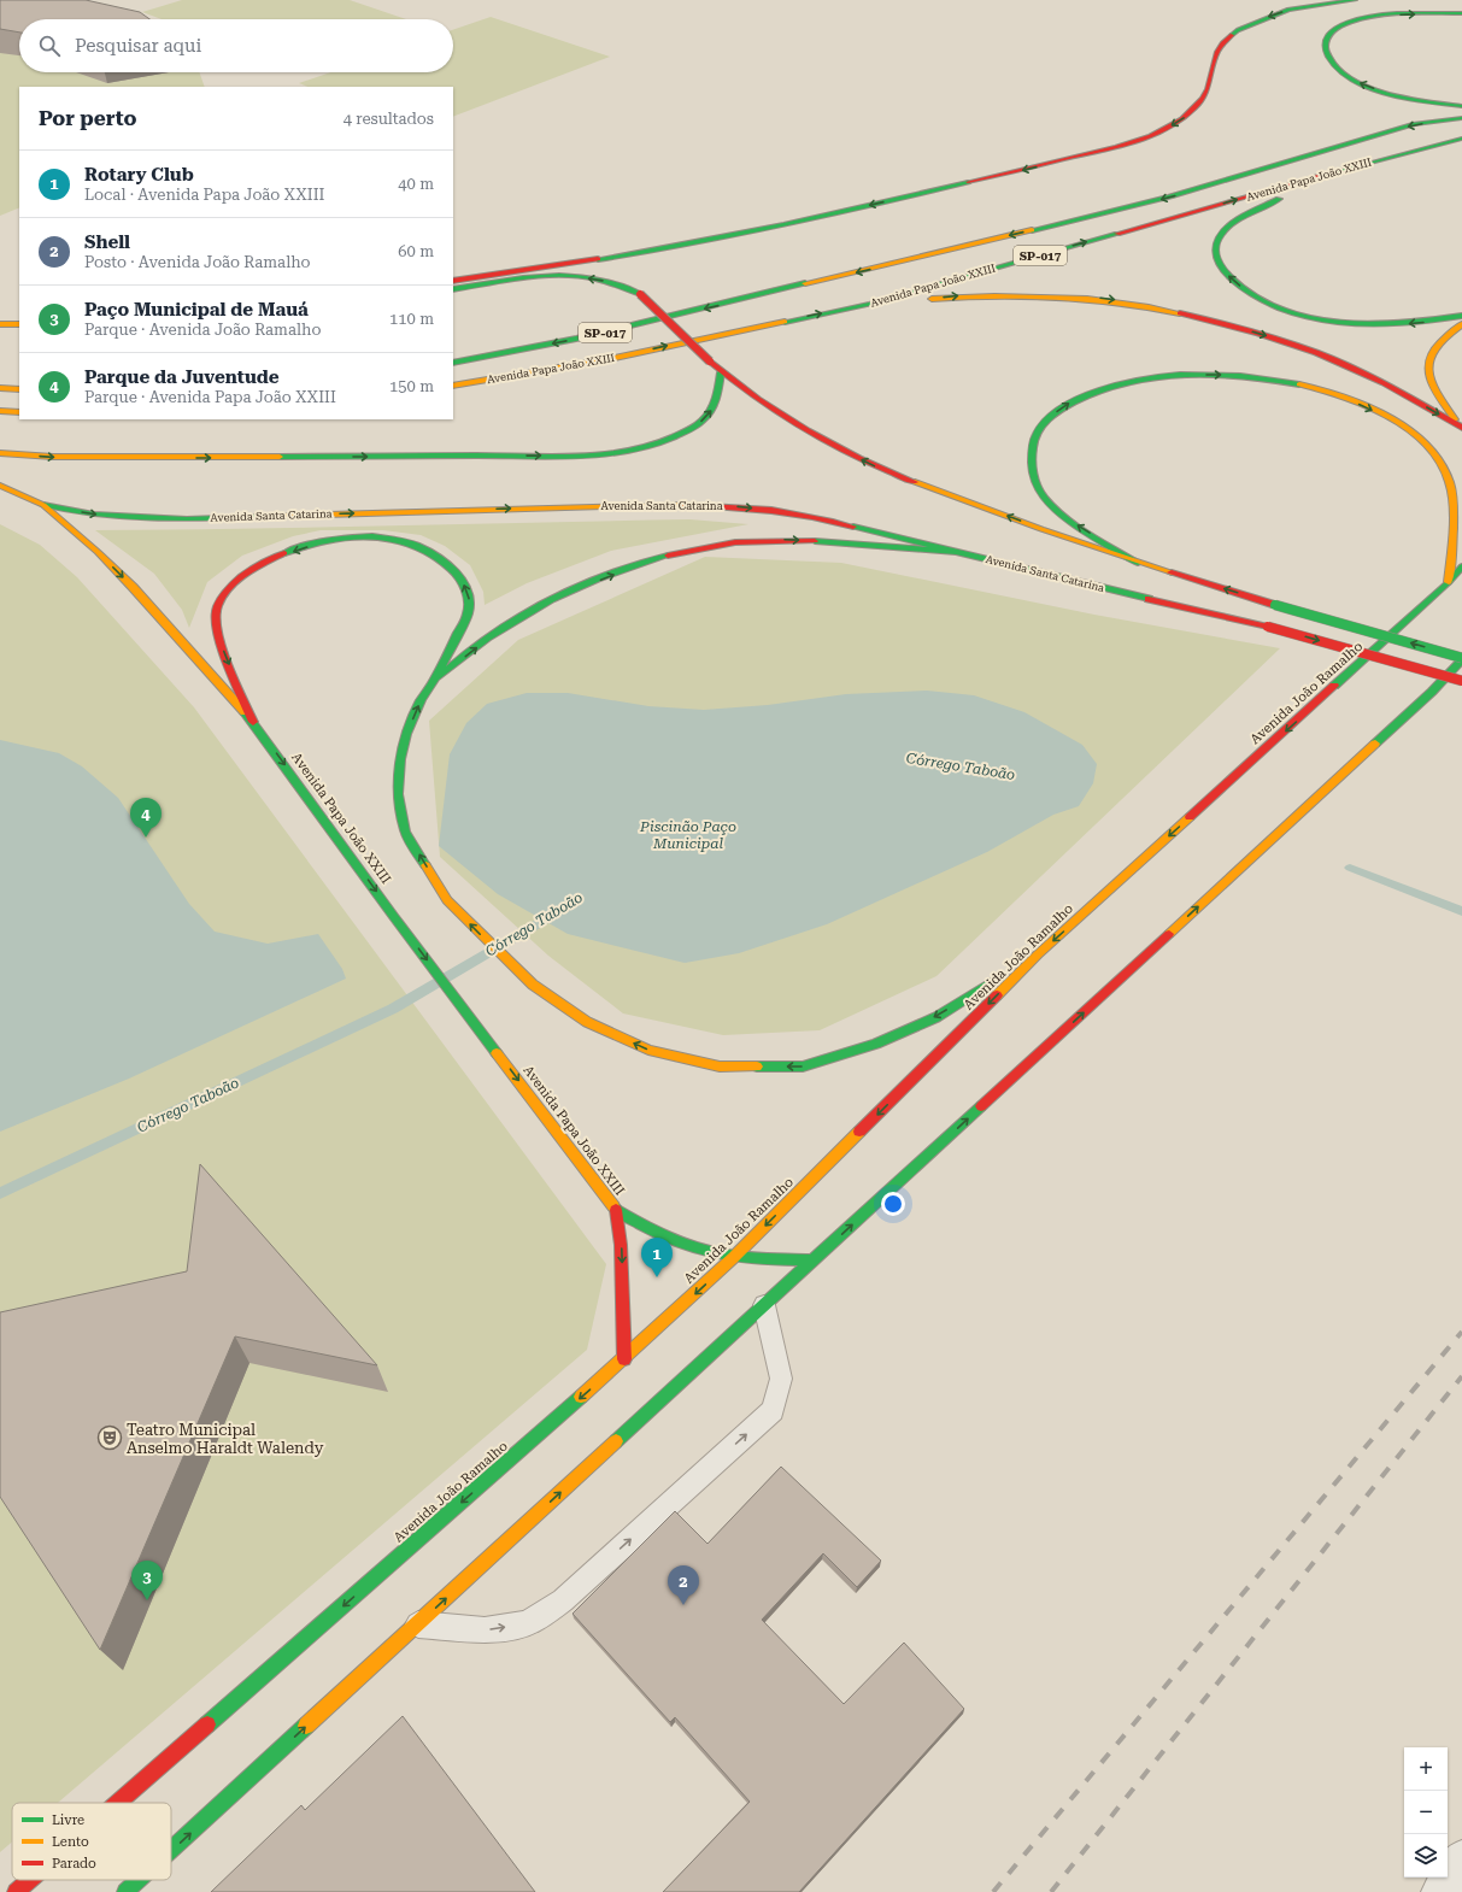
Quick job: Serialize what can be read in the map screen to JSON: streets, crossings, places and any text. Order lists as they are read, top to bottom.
{
  "streets": {
    "main road": [
      "Avenida Papa João XXIII",
      "SP-017",
      "Avenida Santa Catarina",
      "Avenida João Ramalho"
    ]
  },
  "crossings": [
    ["Avenida Papa João XXIII", "Avenida Santa Catarina"],
    ["Avenida Papa João XXIII", "Avenida João Ramalho"]
  ],
  "water": ["Córrego Taboão", "Piscinão Paço Municipal"],
  "places": {
    "theatre": ["Teatro Municipal Anselmo Haraldt Walendy"]
  },
  "legend": ["Livre", "Lento", "Parado"],
  "page": {
    "search": "Pesquisar aqui",
    "heading": ["Por perto", "4 resultados"],
    "list": [
      {
        "mark": "1",
        "name": "Rotary Club",
        "note": "Local · Avenida Papa João XXIII",
        "value": "40 m"
      },
      {
        "mark": "2",
        "name": "Shell",
        "note": "Posto · Avenida João Ramalho",
        "value": "60 m"
      },
      {
        "mark": "3",
        "name": "Paço Municipal de Mauá",
        "note": "Parque · Avenida João Ramalho",
        "value": "110 m"
      },
      {
        "mark": "4",
        "name": "Parque da Juventude",
        "note": "Parque · Avenida Papa João XXIII",
        "value": "150 m"
      }
    ],
    "pins": [
      "4",
      "1",
      "3",
      "2"
    ],
    "map_buttons": ["+", "−"]
  }
}
